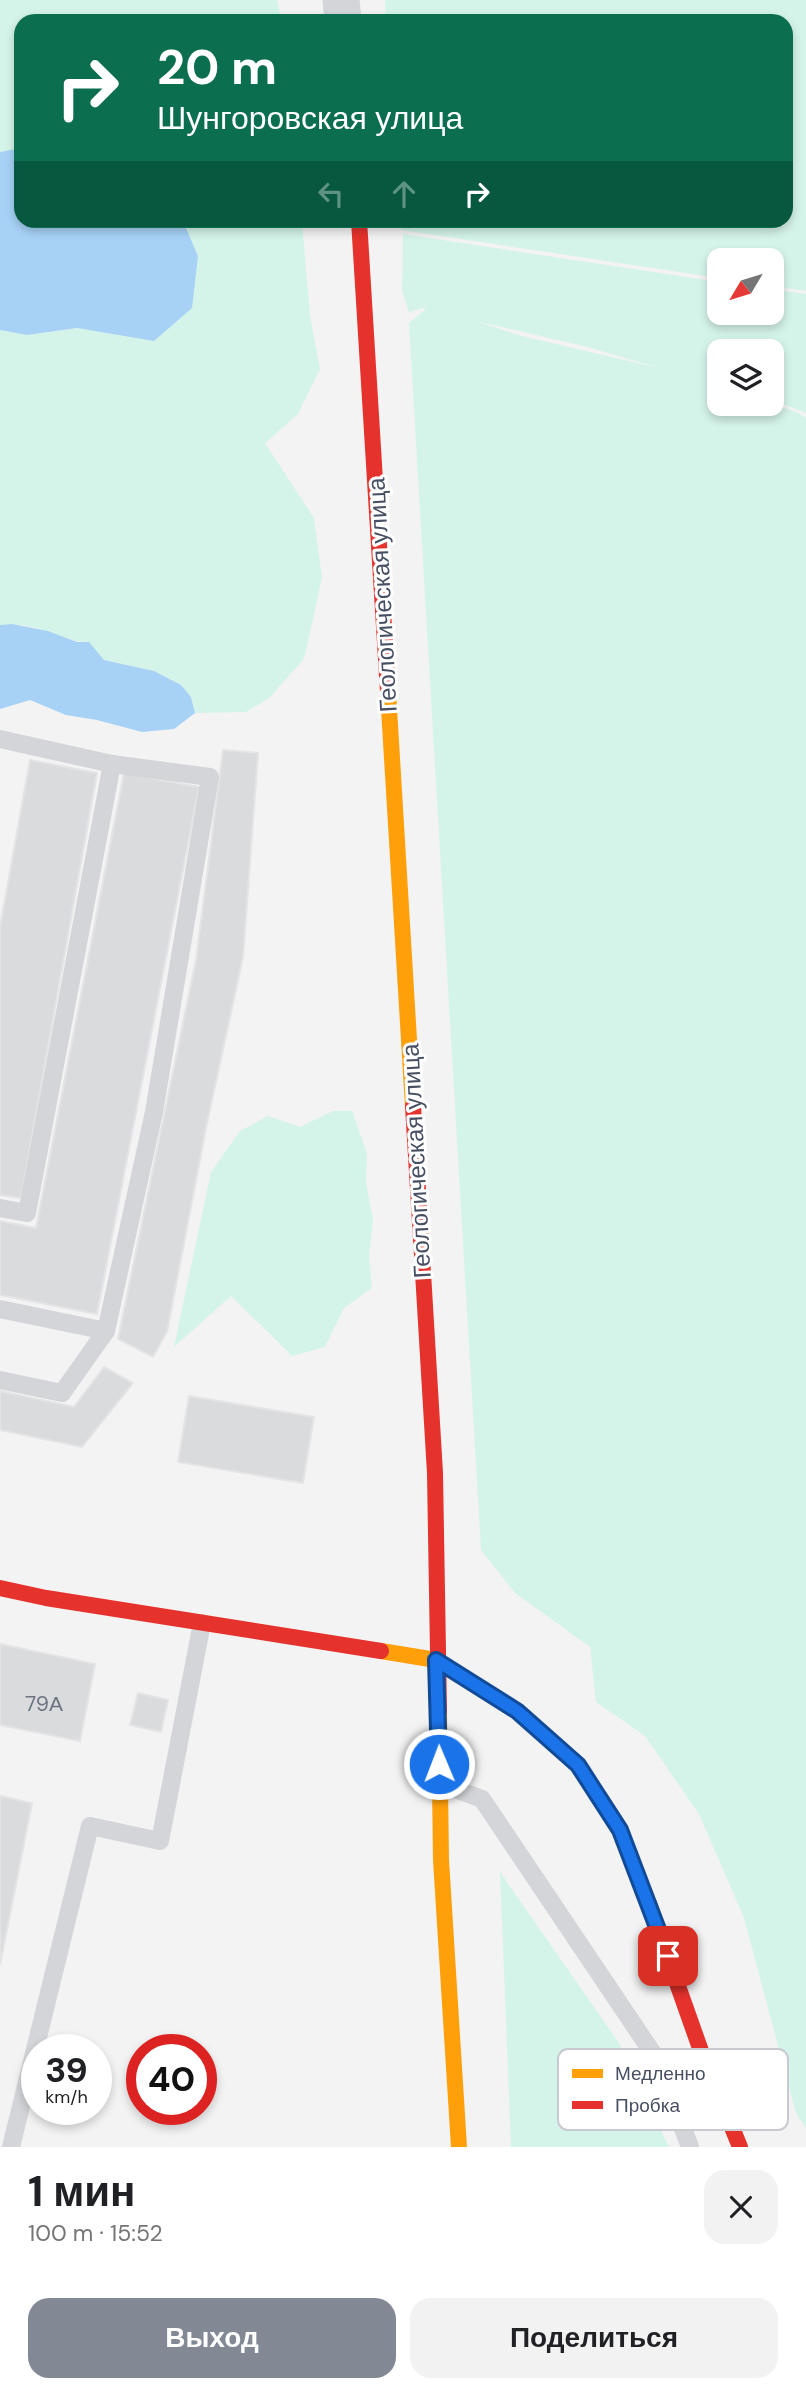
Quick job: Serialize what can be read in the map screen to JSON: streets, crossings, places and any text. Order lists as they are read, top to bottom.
{
  "streets": {
    "street": ["Геологическая улица"]
  },
  "house_numbers": ["79А"],
  "legend": ["Медленно", "Пробка"],
  "north": "bottom left",
  "page": {
    "turn": ["20 m", "Шунгоровская улица"],
    "speed": "39 km/h",
    "limit": "40",
    "heading": ["1 мин", "100 m · 15:52"],
    "buttons": ["Выход", "Поделиться"]
  }
}
